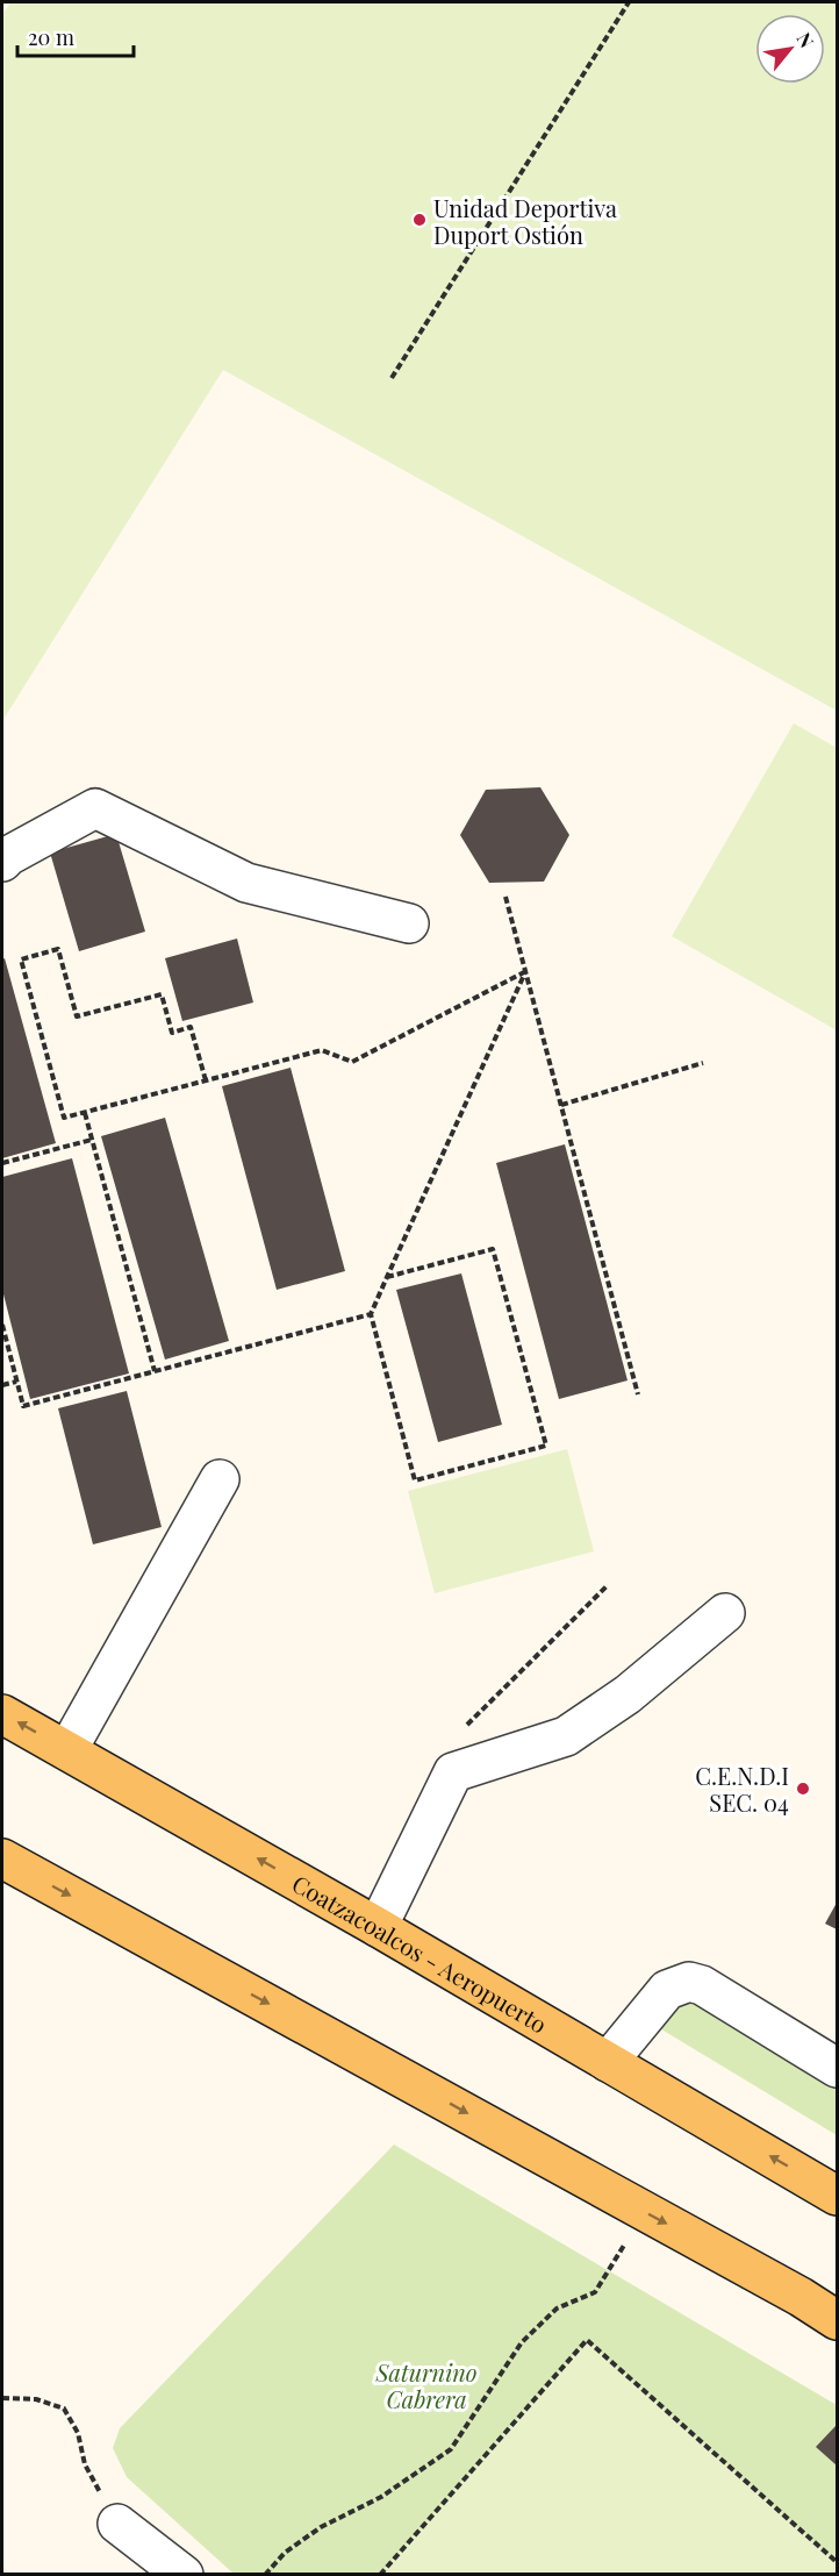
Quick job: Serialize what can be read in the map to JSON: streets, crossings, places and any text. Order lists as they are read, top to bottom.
{
  "streets": {
    "main road": ["Coatzacoalcos - Aeropuerto"]
  },
  "parks": ["Saturnino Cabrera"],
  "places": ["Unidad Deportiva Duport Ostión", "C.E.N.D.I SEC. 04"],
  "scale_bar": "20 m",
  "north": "top right"
}
